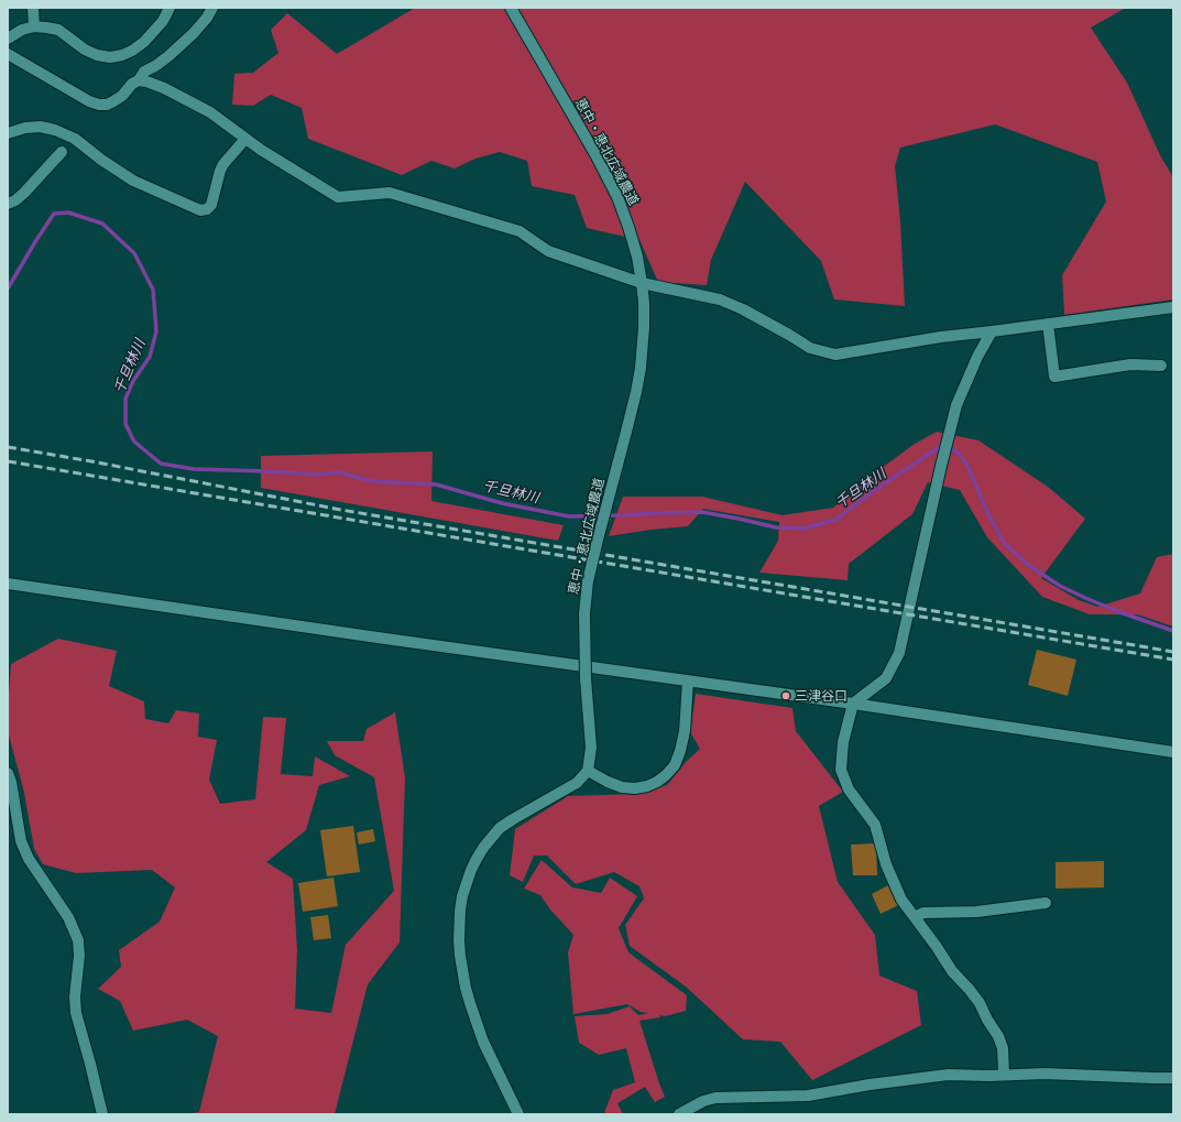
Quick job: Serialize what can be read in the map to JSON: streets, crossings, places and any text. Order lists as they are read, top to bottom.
{
  "streets": {
    "street": ["恵中・恵北広域農道"]
  },
  "water": ["千旦林川"],
  "places": ["三津谷口"]
}
